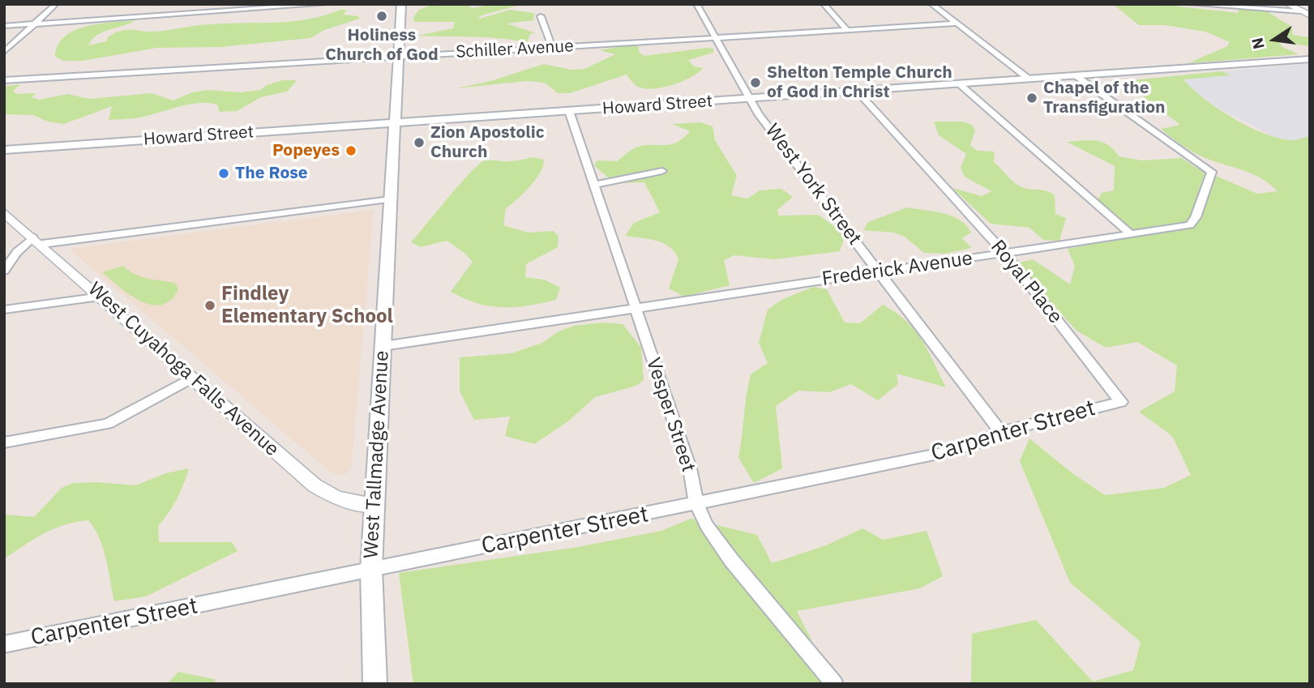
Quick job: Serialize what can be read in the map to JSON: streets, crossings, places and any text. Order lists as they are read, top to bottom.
{
  "streets": {
    "main road": ["Howard Street", "West Tallmadge Avenue"],
    "street": [
      "Schiller Avenue",
      "West York Street",
      "Frederick Avenue",
      "Royal Place",
      "West Cuyahoga Falls Avenue",
      "Vesper Street",
      "Carpenter Street"
    ]
  },
  "crossings": [
    ["Schiller Avenue", "West York Street"],
    ["Schiller Avenue", "West Tallmadge Avenue"],
    ["Howard Street", "West York Street"],
    ["Howard Street", "Frederick Avenue"],
    ["Howard Street", "Royal Place"],
    ["Howard Street", "Vesper Street"],
    ["Howard Street", "West Tallmadge Avenue"],
    ["West York Street", "Frederick Avenue"],
    ["West York Street", "Carpenter Street"],
    ["Frederick Avenue", "Royal Place"],
    ["Frederick Avenue", "Vesper Street"],
    ["Frederick Avenue", "West Tallmadge Avenue"],
    ["Royal Place", "Carpenter Street"],
    ["West Cuyahoga Falls Avenue", "West Tallmadge Avenue"],
    ["Vesper Street", "Carpenter Street"],
    ["Carpenter Street", "West Tallmadge Avenue"]
  ],
  "places": [
    "Holiness Church of God",
    "Shelton Temple Church of God in Christ",
    "Chapel of the Transfiguration",
    "Zion Apostolic Church",
    "Popeyes",
    "The Rose",
    "Findley Elementary School"
  ],
  "north": "left"
}
